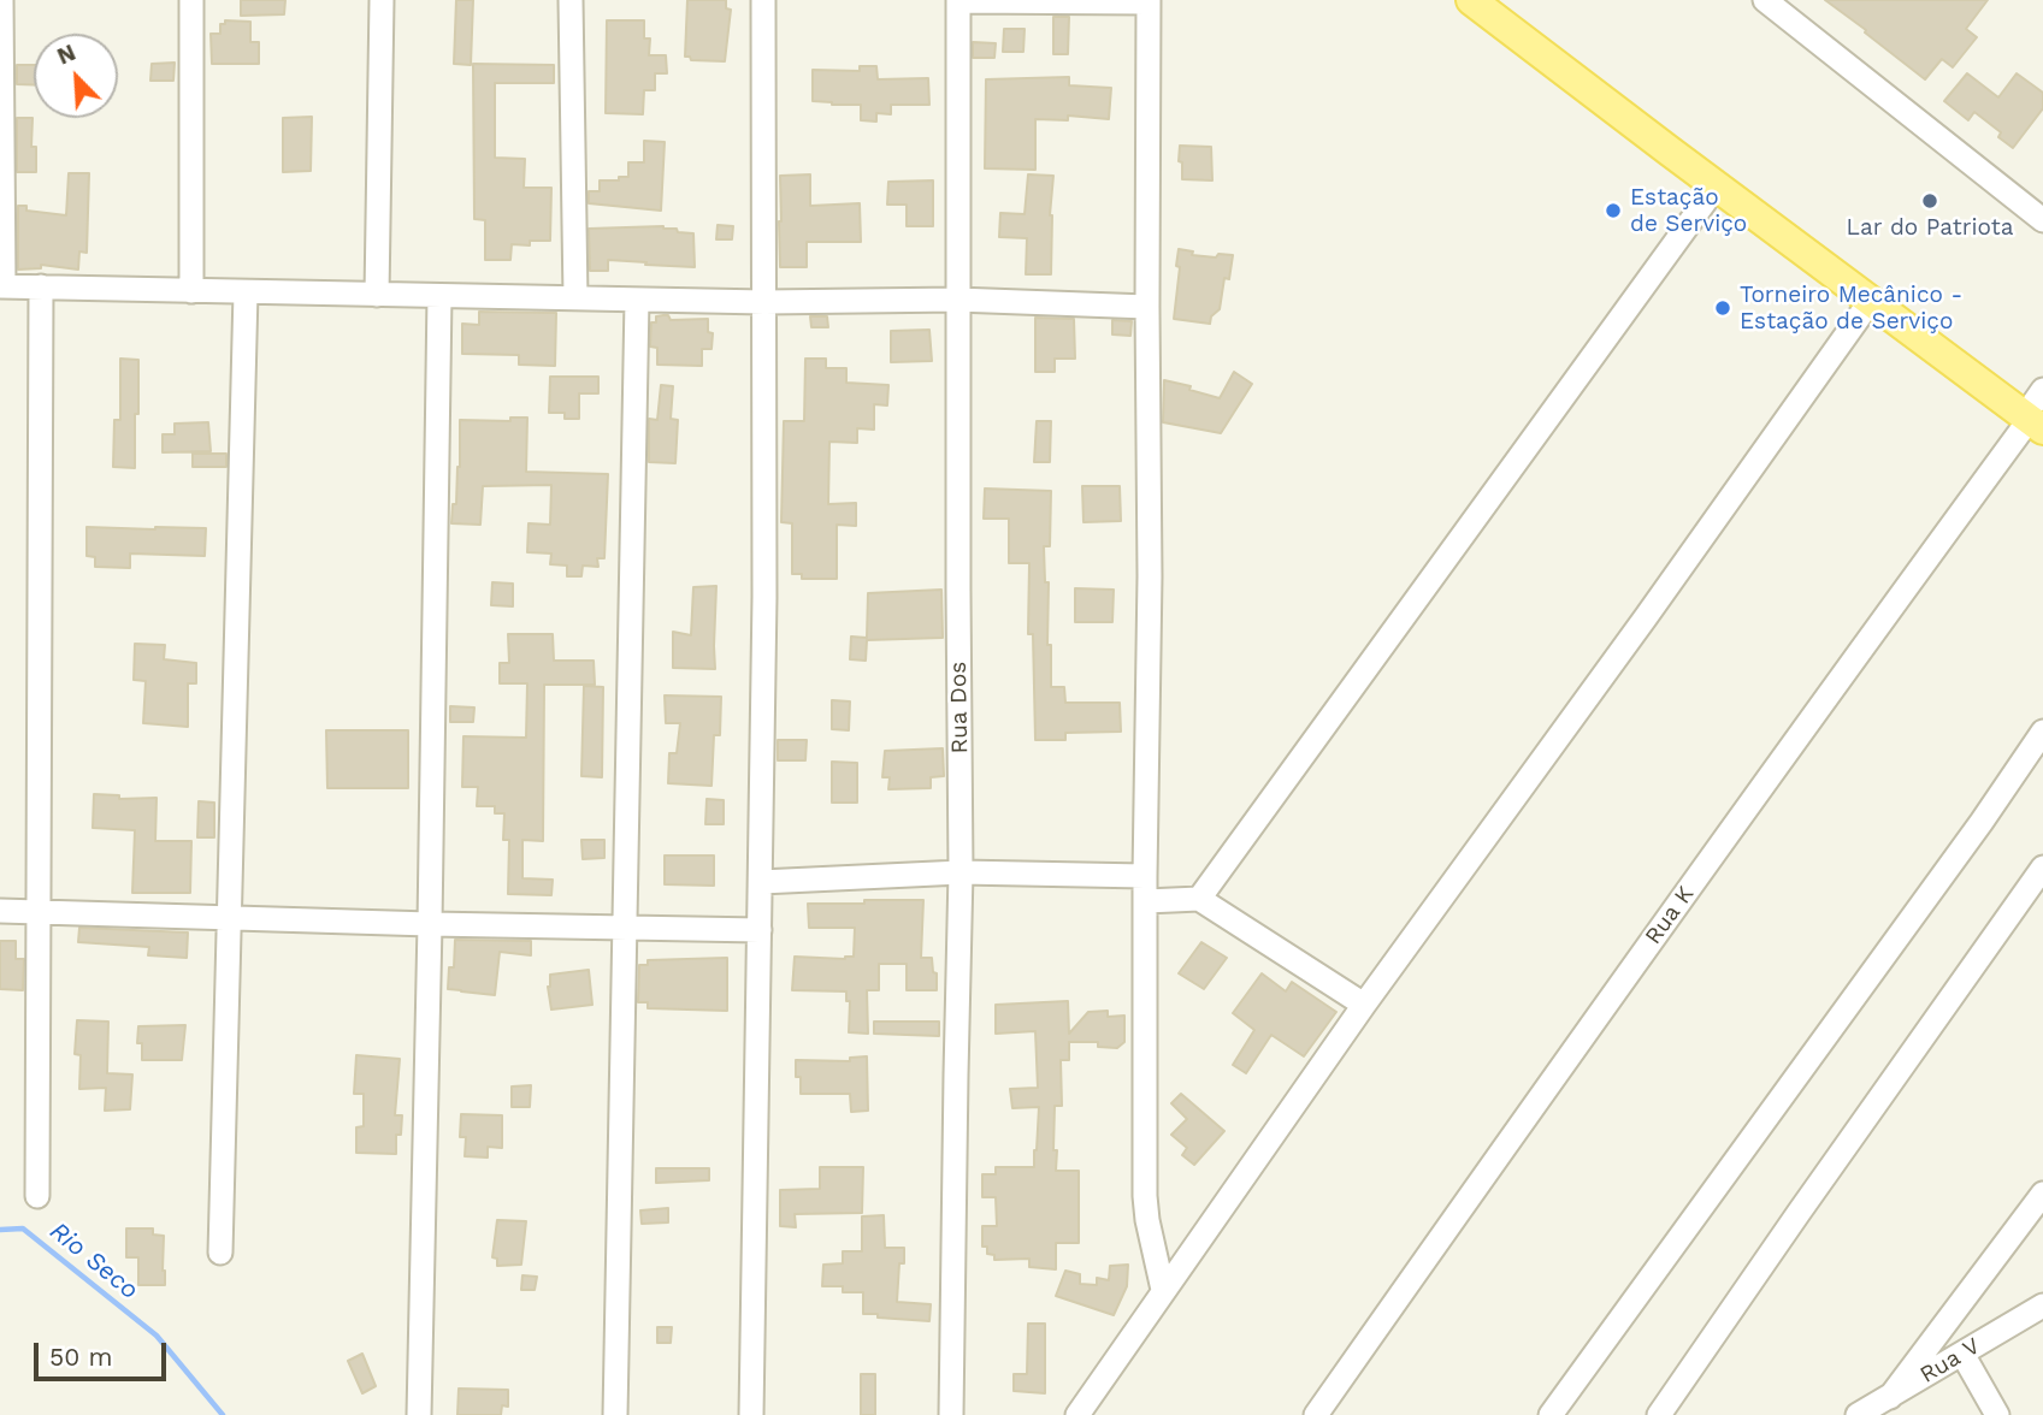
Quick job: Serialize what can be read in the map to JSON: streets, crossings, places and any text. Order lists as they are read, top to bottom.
{
  "streets": {
    "street": ["Rua Dos", "Rua K", "Rua V"]
  },
  "water": ["Rio Seco"],
  "places": ["Lar do Patriota", "Estação de Serviço", "Torneiro Mecânico - Estação de Serviço"],
  "scale_bar": "50 m",
  "north": "top left"
}
